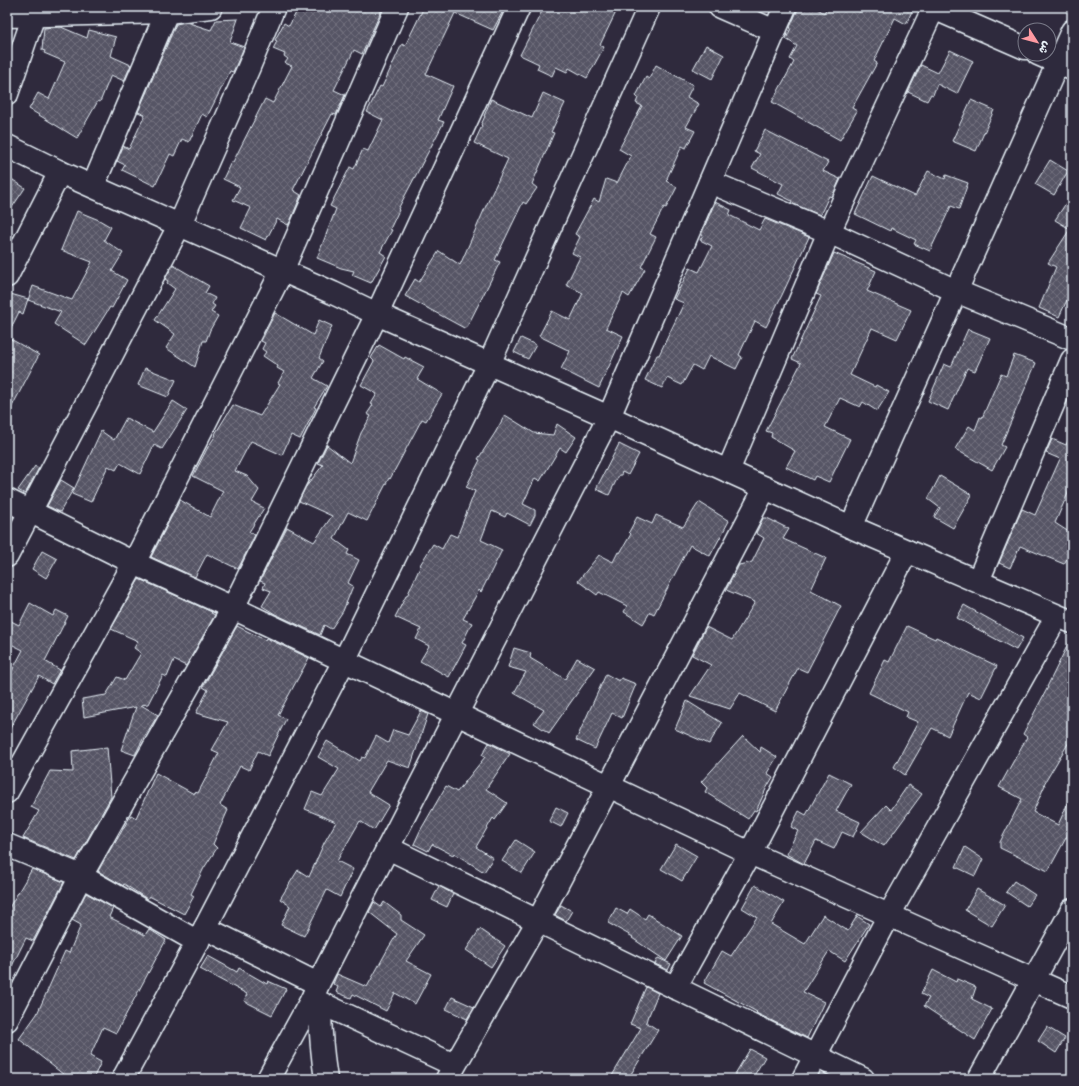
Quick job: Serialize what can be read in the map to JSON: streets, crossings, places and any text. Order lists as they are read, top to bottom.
{
  "north": "bottom right"
}
